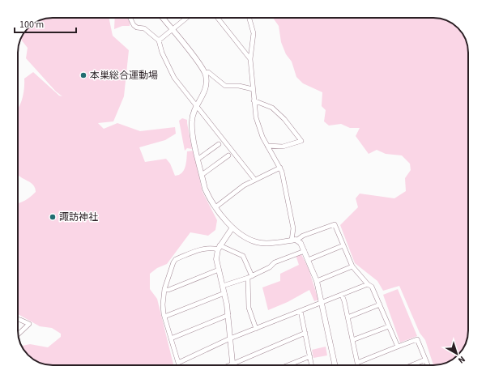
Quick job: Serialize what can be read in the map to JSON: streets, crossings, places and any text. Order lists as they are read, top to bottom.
{
  "places": ["本巣総合運動場", "諏訪神社"],
  "scale_bar": "100 m",
  "north": "bottom right"
}
